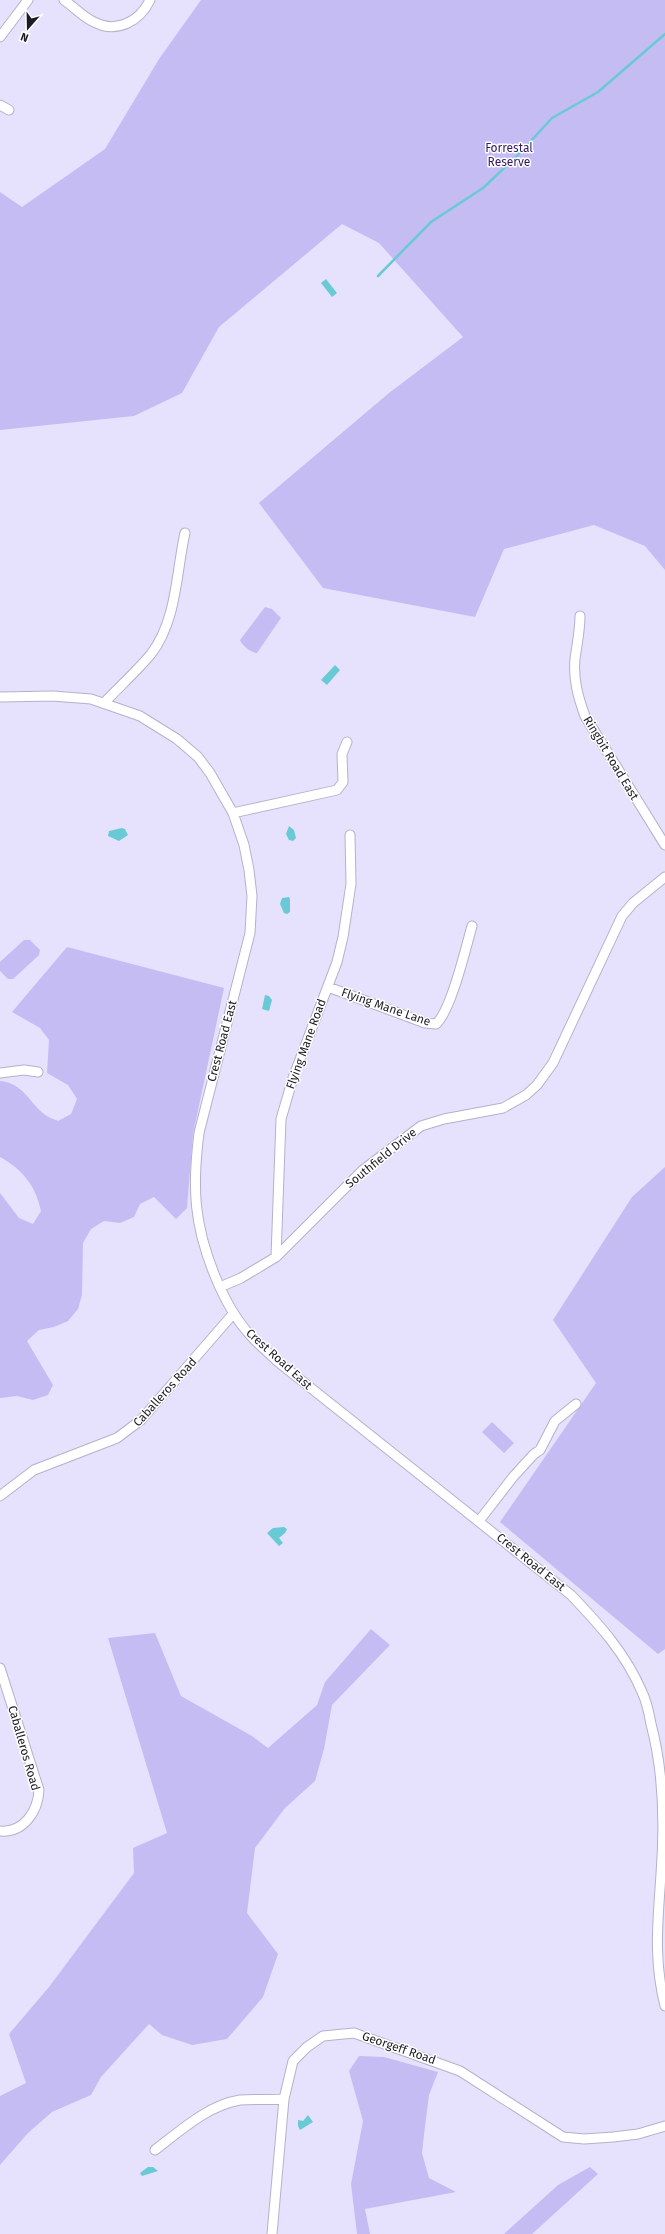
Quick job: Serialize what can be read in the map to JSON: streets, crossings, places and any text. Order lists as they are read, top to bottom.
{
  "streets": {
    "street": [
      "Ringbit Road East",
      "Flying Mane Lane",
      "Crest Road East",
      "Flying Mane Road",
      "Southfield Drive",
      "Caballeros Road",
      "Georgeff Road"
    ]
  },
  "crossings": [
    ["Flying Mane Lane", "Flying Mane Road"],
    ["Crest Road East", "Southfield Drive"],
    ["Crest Road East", "Caballeros Road"],
    ["Flying Mane Road", "Southfield Drive"]
  ],
  "parks": ["Forrestal Reserve"],
  "north": "bottom"
}
